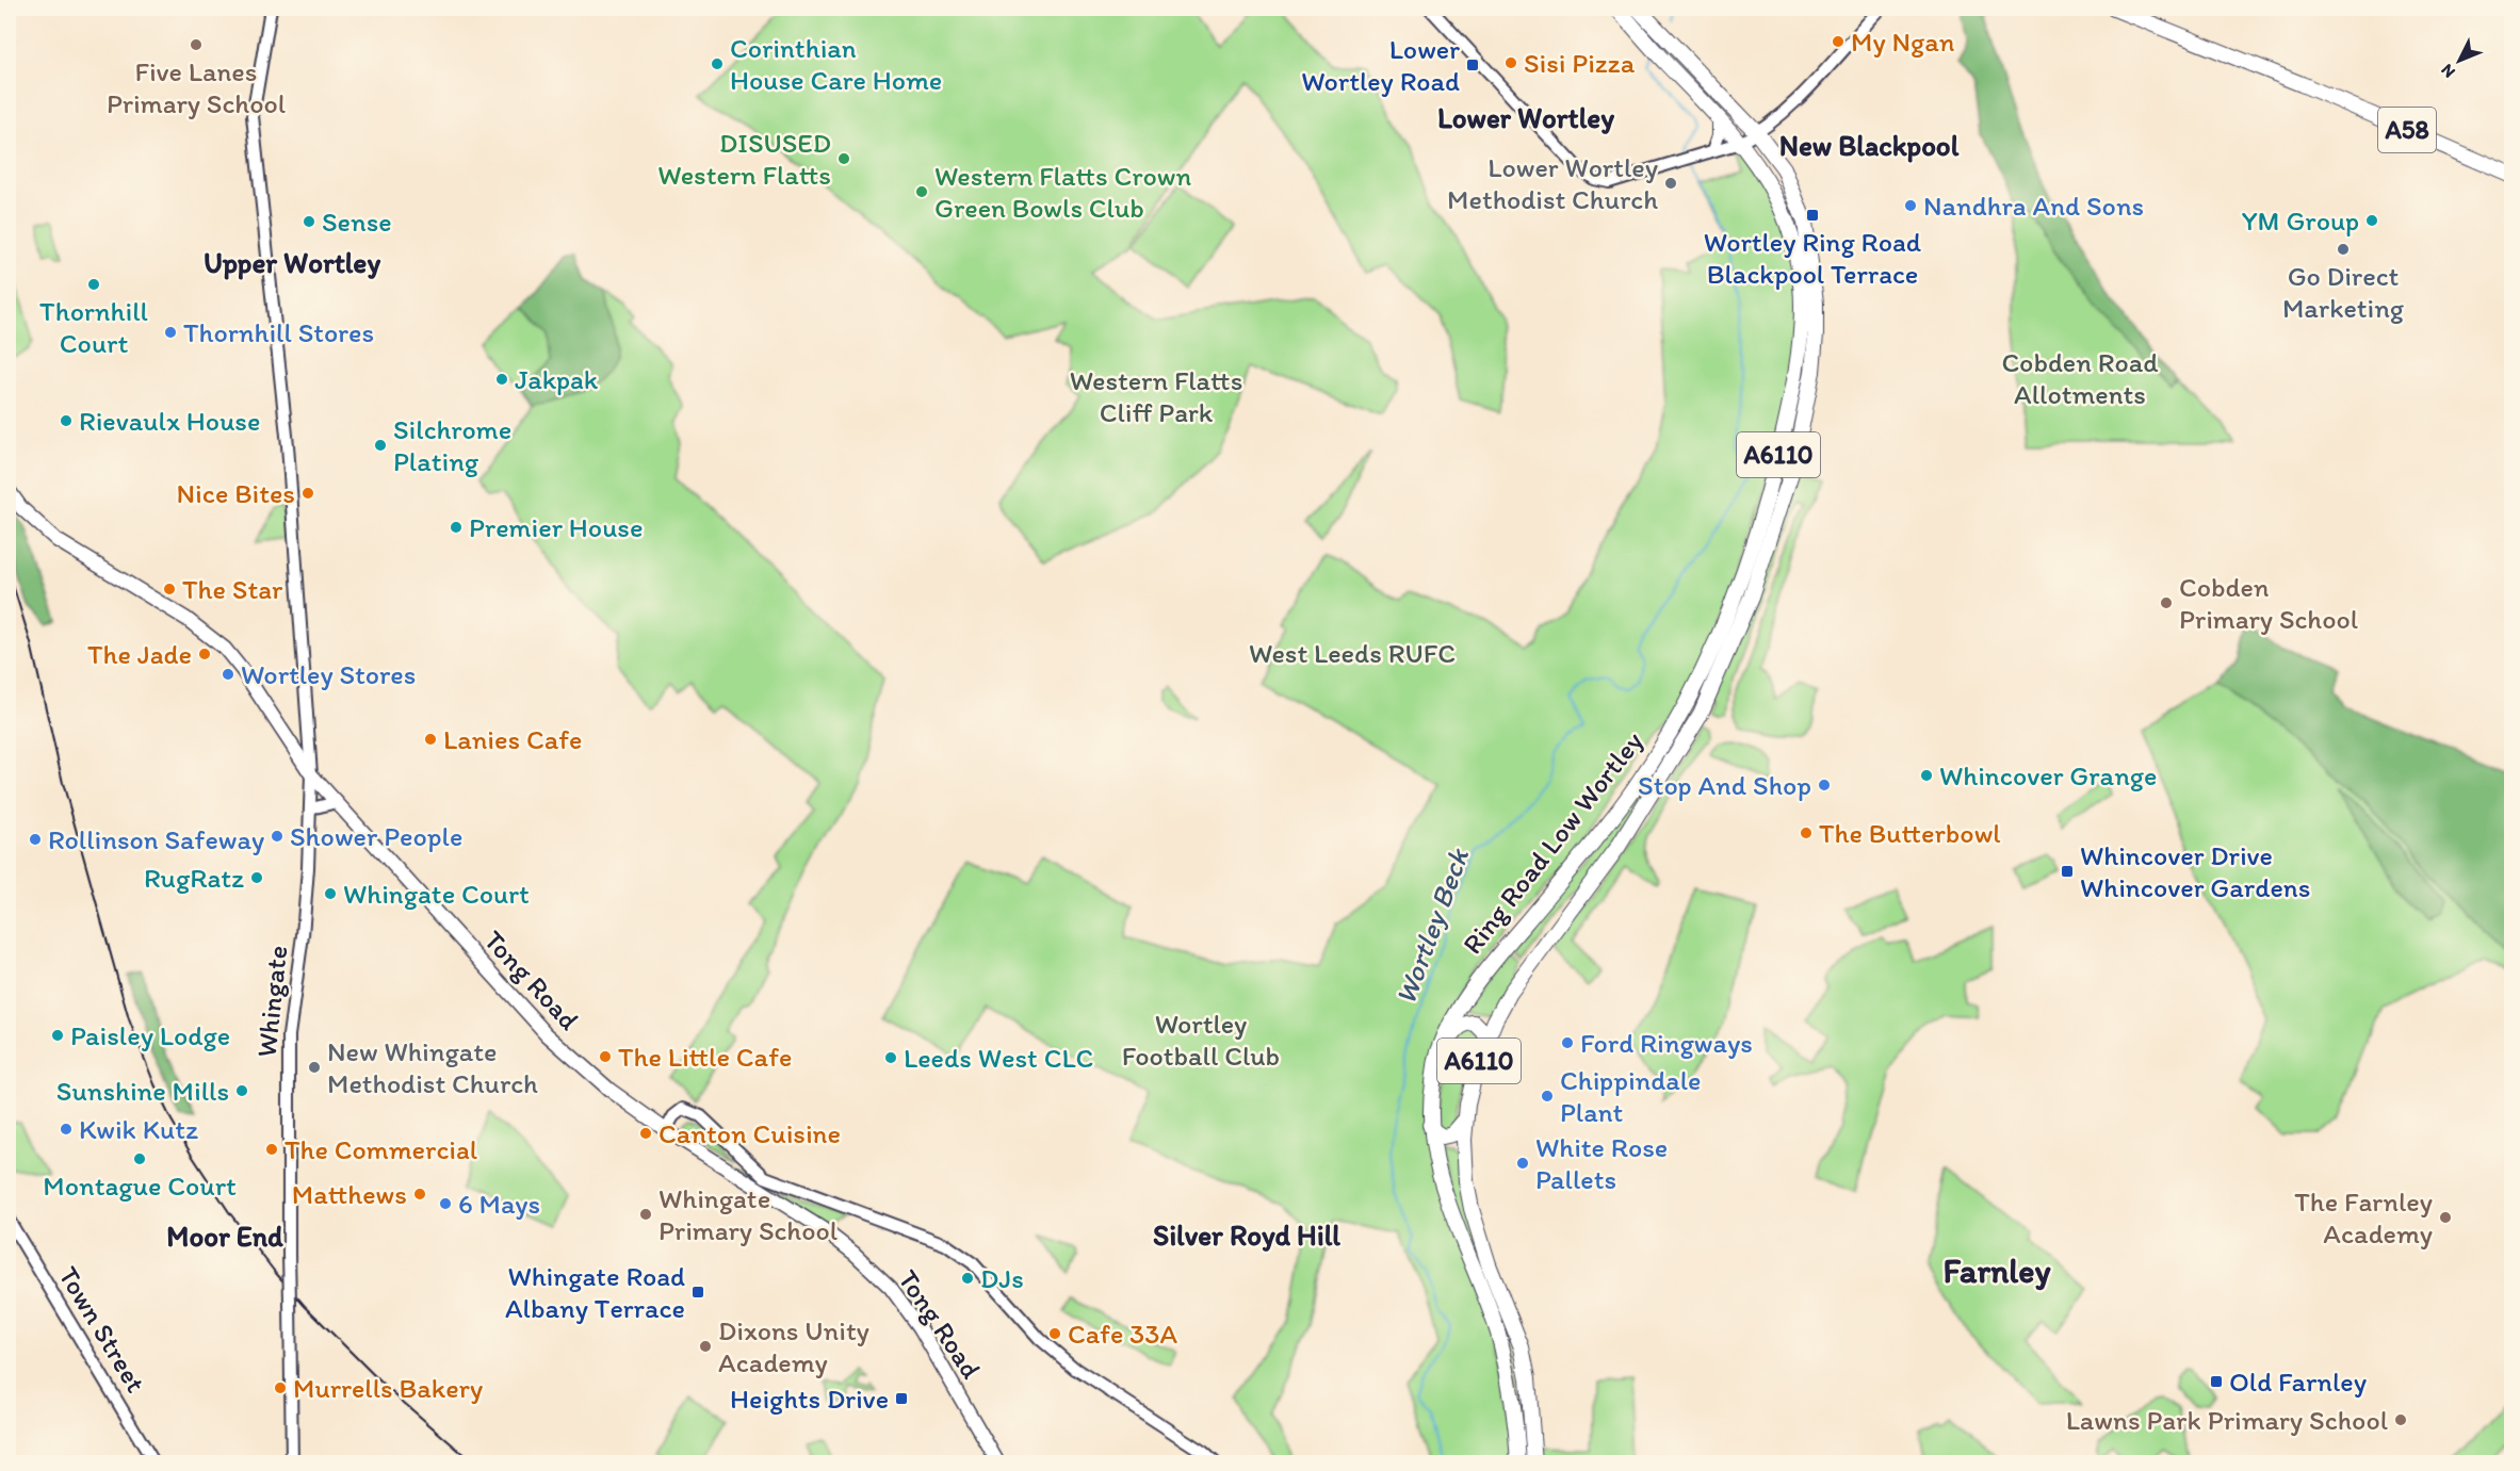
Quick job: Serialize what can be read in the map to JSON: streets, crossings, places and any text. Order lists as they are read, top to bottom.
{
  "streets": {
    "main road": [
      "A58",
      "A6110",
      "Ring Road Low Wortley",
      "Tong Road"
    ],
    "street": ["Whingate", "Town Street"]
  },
  "crossings": [
    ["A6110", "Ring Road Low Wortley"],
    ["Tong Road", "Whingate"]
  ],
  "districts": [
    "Lower Wortley",
    "New Blackpool",
    "Upper Wortley",
    "Silver Royd Hill",
    "Moor End",
    "Farnley"
  ],
  "water": ["Wortley Beck"],
  "parks": [
    "Cobden Road Allotments",
    "Western Flatts Cliff Park",
    "West Leeds RUFC",
    "Wortley Football Club"
  ],
  "places": {
    "other": [
      "My Ngan",
      "Five Lanes Primary School",
      "Sisi Pizza",
      "Corinthian House Care Home",
      "DISUSED Western Flatts",
      "Lower Wortley Methodist Church",
      "Western Flatts Crown Green Bowls Club",
      "Nandhra And Sons",
      "YM Group",
      "Sense",
      "Go Direct Marketing",
      "Thornhill Court",
      "Thornhill Stores",
      "Jakpak",
      "Rievaulx House",
      "Silchrome Plating",
      "Nice Bites",
      "Premier House",
      "The Star",
      "Cobden Primary School",
      "The Jade",
      "Wortley Stores",
      "Lanies Cafe",
      "Whincover Grange",
      "Stop And Shop",
      "The Butterbowl",
      "Shower People",
      "Rollinson Safeway",
      "RugRatz",
      "Whingate Court",
      "Paisley Lodge",
      "Ford Ringways",
      "The Little Cafe",
      "Leeds West CLC",
      "New Whingate Methodist Church",
      "Sunshine Mills",
      "Chippindale Plant",
      "Kwik Kutz",
      "Canton Cuisine",
      "The Commercial",
      "Montague Court",
      "White Rose Pallets",
      "Matthews",
      "6 Mays",
      "Whingate Primary School",
      "The Farnley Academy",
      "DJs",
      "Cafe 33A",
      "Dixons Unity Academy",
      "Murrells Bakery",
      "Lawns Park Primary School"
    ],
    "transit": [
      "Lower Wortley Road",
      "Wortley Ring Road Blackpool Terrace",
      "Whincover Drive Whincover Gardens",
      "Whingate Road Albany Terrace",
      "Old Farnley",
      "Heights Drive"
    ]
  },
  "north": "bottom left"
}
